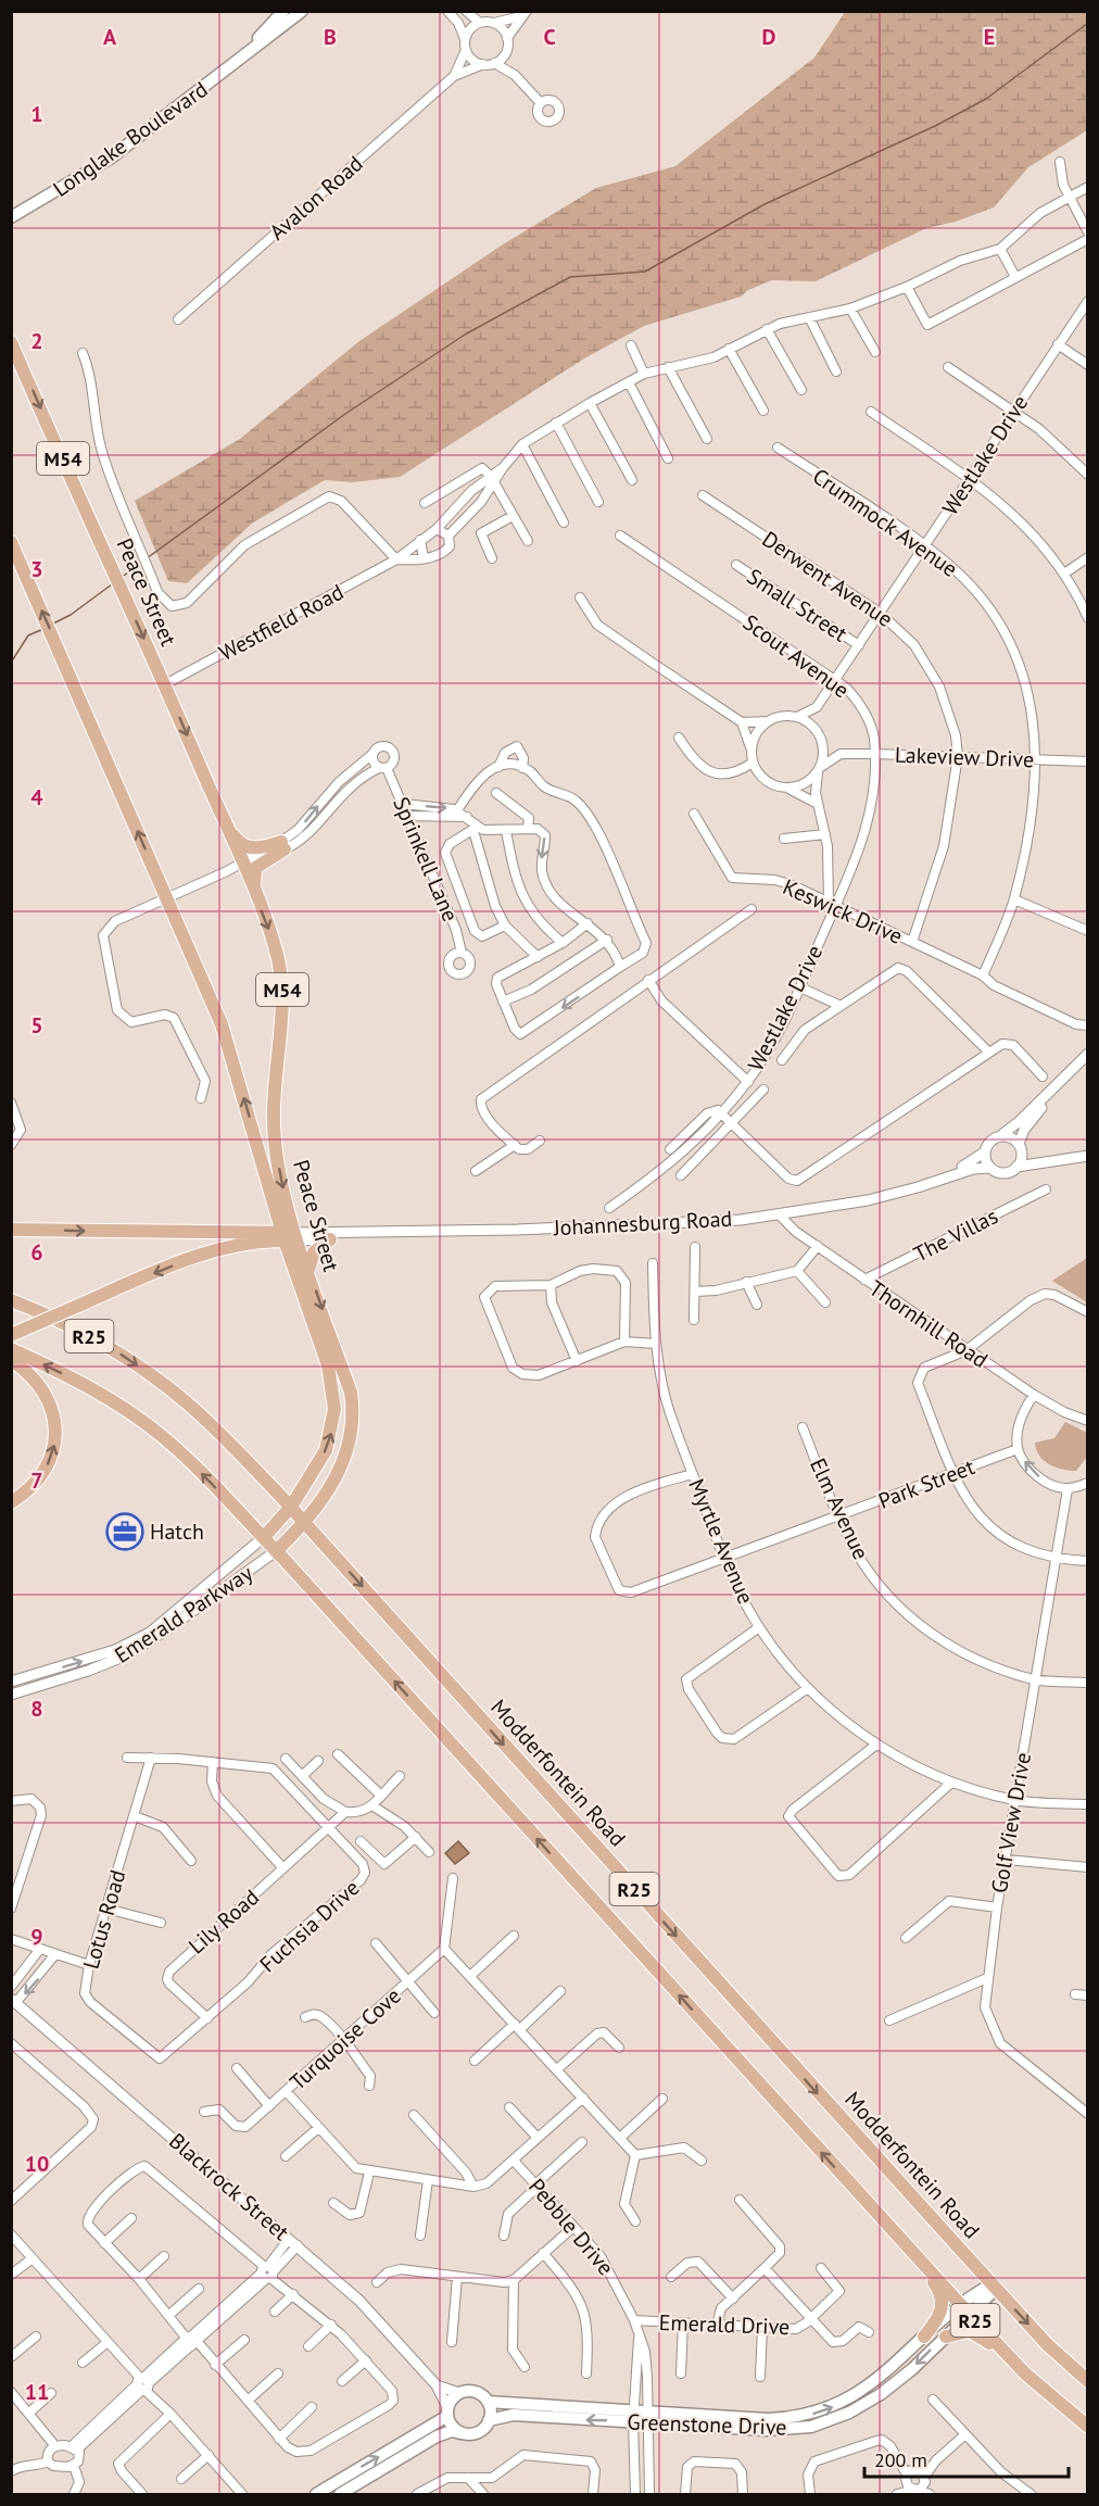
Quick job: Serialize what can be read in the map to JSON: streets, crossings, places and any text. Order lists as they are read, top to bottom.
{
  "streets": {
    "main road": [
      "Longlake Boulevard",
      "M54",
      "Peace Street",
      "R25",
      "Modderfontein Road",
      "Greenstone Drive"
    ],
    "street": [
      "Avalon Road",
      "Westlake Drive",
      "Crummock Avenue",
      "Derwent Avenue",
      "Small Street",
      "Westfield Road",
      "Scout Avenue",
      "Lakeview Drive",
      "Sprinkell Lane",
      "Keswick Drive",
      "Johannesburg Road",
      "The Villas",
      "Thornhill Road",
      "Park Street",
      "Elm Avenue",
      "Myrtle Avenue",
      "Emerald Parkway",
      "Golf View Drive",
      "Lotus Road",
      "Lily Road",
      "Fuchsia Drive",
      "Turquoise Cove",
      "Blackrock Street",
      "Pebble Drive",
      "Emerald Drive"
    ]
  },
  "crossings": [
    ["Westlake Drive", "Crummock Avenue"],
    ["Westlake Drive", "Derwent Avenue"],
    ["Westlake Drive", "Small Street"],
    ["Westlake Drive", "Scout Avenue"],
    ["Westlake Drive", "Keswick Drive"],
    ["M54", "Peace Street"],
    ["M54", "R25"],
    ["M54", "Emerald Parkway"],
    ["M54", "Modderfontein Road"],
    ["Crummock Avenue", "Lakeview Drive"],
    ["Crummock Avenue", "Keswick Drive"],
    ["Derwent Avenue", "Lakeview Drive"],
    ["Derwent Avenue", "Keswick Drive"],
    ["Peace Street", "Westfield Road"],
    ["Peace Street", "Johannesburg Road"],
    ["Peace Street", "R25"],
    ["Peace Street", "Emerald Parkway"],
    ["Peace Street", "Modderfontein Road"],
    ["Scout Avenue", "Lakeview Drive"],
    ["Scout Avenue", "Keswick Drive"],
    ["Johannesburg Road", "Thornhill Road"],
    ["The Villas", "Thornhill Road"],
    ["R25", "Emerald Parkway"],
    ["R25", "Greenstone Drive"],
    ["Park Street", "Elm Avenue"],
    ["Park Street", "Myrtle Avenue"],
    ["Elm Avenue", "Golf View Drive"],
    ["Myrtle Avenue", "Golf View Drive"],
    ["Modderfontein Road", "Greenstone Drive"],
    ["Lotus Road", "Fuchsia Drive"],
    ["Lily Road", "Fuchsia Drive"],
    ["Blackrock Street", "Greenstone Drive"],
    ["Pebble Drive", "Emerald Drive"],
    ["Pebble Drive", "Greenstone Drive"]
  ],
  "places": {
    "office": ["Hatch"]
  },
  "scale_bar": "200 m",
  "grid": {
    "columns": [
      "A",
      "B",
      "C",
      "D",
      "E"
    ],
    "rows": [
      "1",
      "2",
      "3",
      "4",
      "5",
      "6",
      "7",
      "8",
      "9",
      "10",
      "11"
    ]
  }
}
